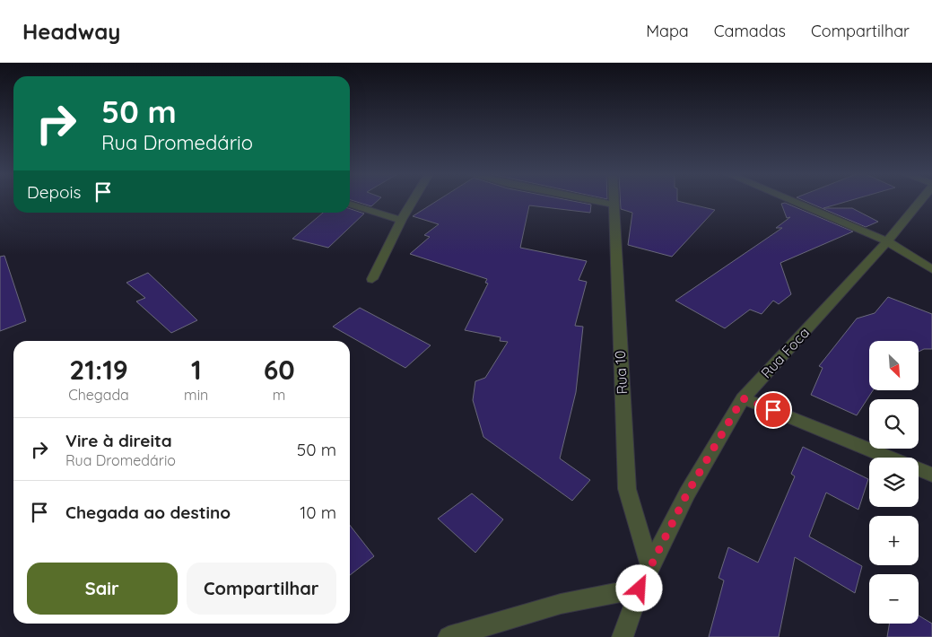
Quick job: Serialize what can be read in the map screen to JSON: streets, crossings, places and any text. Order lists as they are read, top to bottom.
{
  "streets": {
    "street": ["Rua Foca", "Rua 10"]
  },
  "crossings": [
    ["Rua Foca", "Rua 10"]
  ],
  "north": "bottom right",
  "page": {
    "header": "Headway",
    "nav": ["Mapa", "Camadas", "Compartilhar"],
    "turn": ["50 m", "Rua Dromedário"],
    "then": "Depois",
    "map_buttons": ["+", "−"],
    "eta": [
      "21:19",
      "Chegada",
      "1",
      "min",
      "60",
      "m"
    ],
    "list": [
      {
        "name": "Vire à direita",
        "note": "Rua Dromedário",
        "value": "50 m"
      },
      {
        "name": "Chegada ao destino",
        "value": "10 m"
      }
    ],
    "buttons": ["Sair", "Compartilhar"]
  }
}
